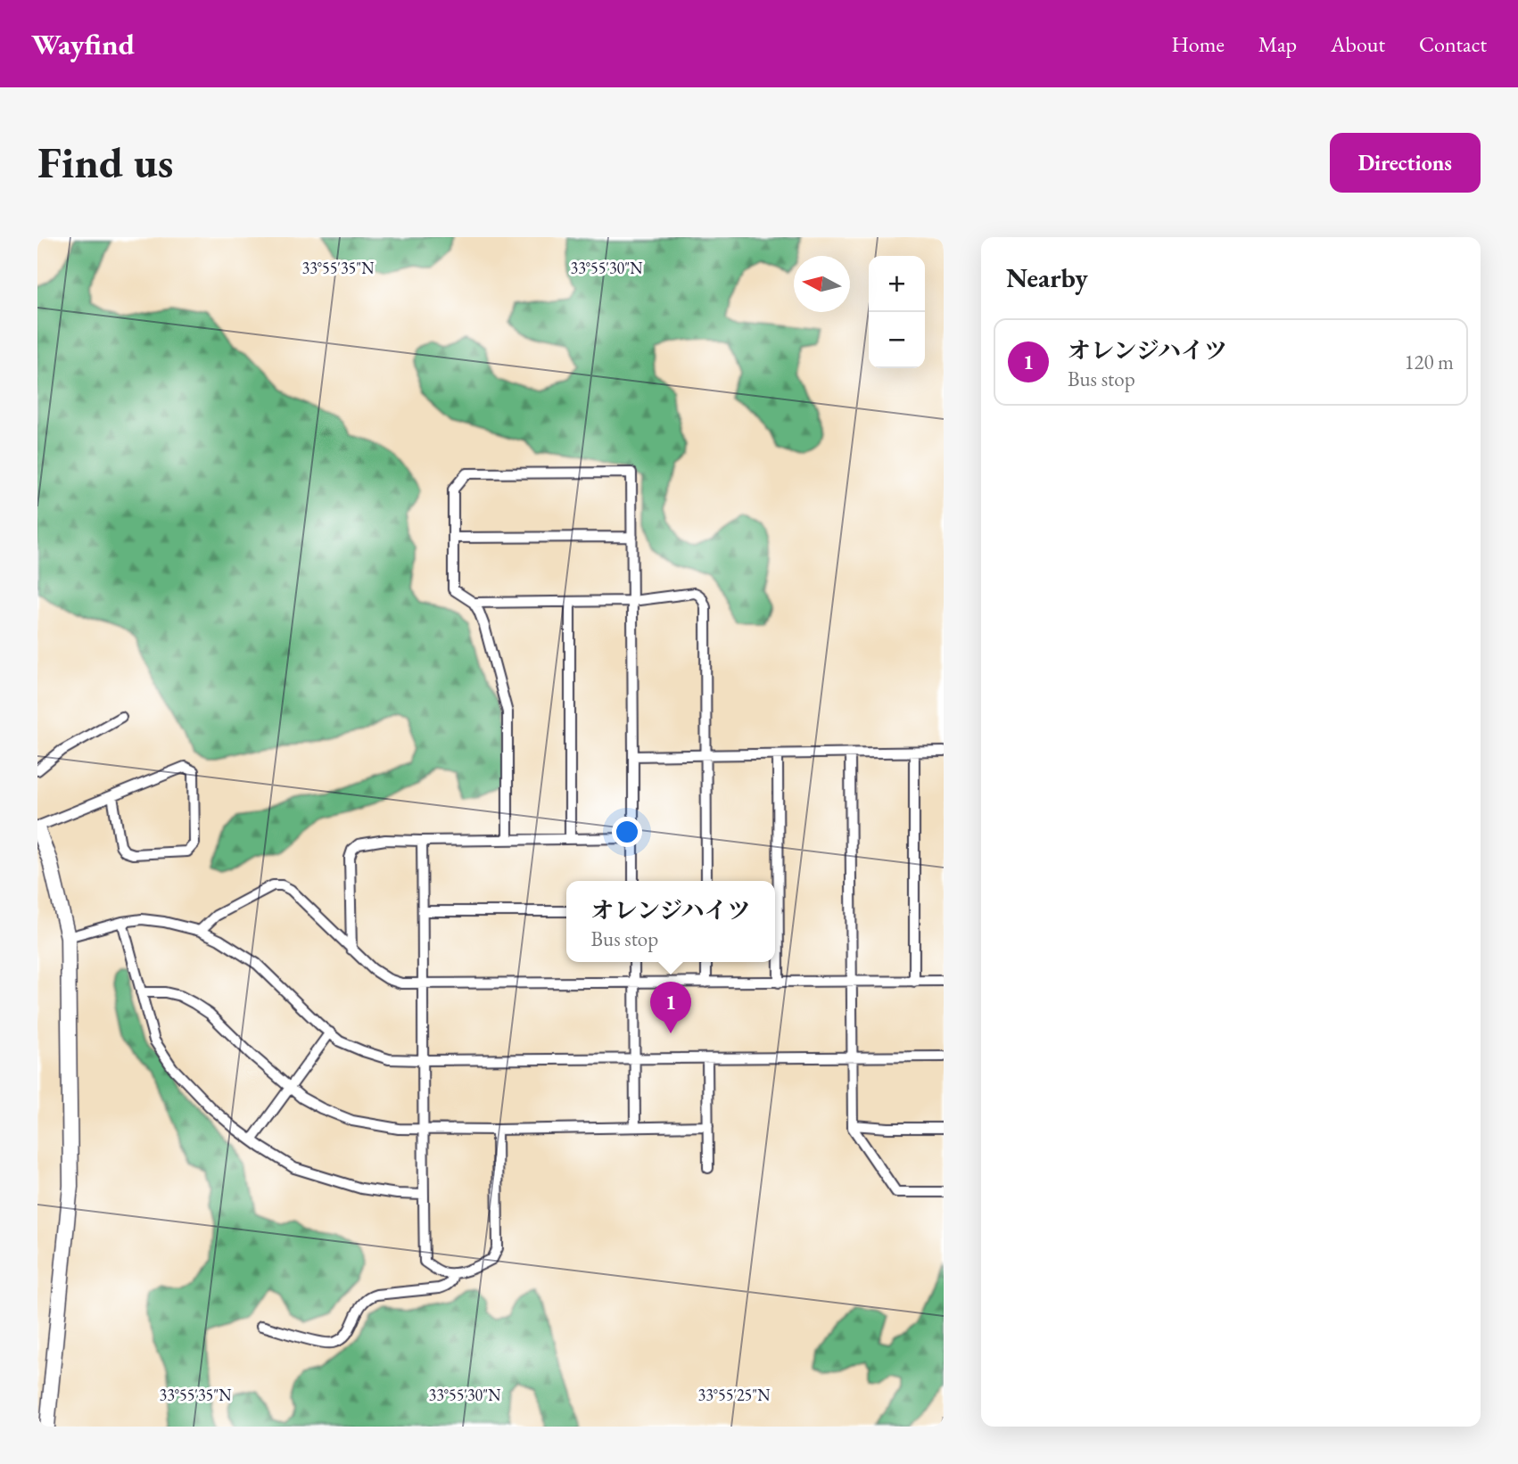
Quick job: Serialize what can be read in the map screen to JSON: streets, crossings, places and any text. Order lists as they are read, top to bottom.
{
  "north": "left",
  "page": {
    "header": "Wayfind",
    "nav": [
      "Home",
      "Map",
      "About",
      "Contact"
    ],
    "buttons": "Directions",
    "title": "Find us",
    "heading": "Nearby",
    "map_buttons": ["+", "−"],
    "list": [
      {
        "mark": "1",
        "name": "オレンジハイツ",
        "note": "Bus stop",
        "value": "120 m"
      }
    ],
    "popup": ["オレンジハイツ", "Bus stop"],
    "pins": "1"
  },
  "coordinates": ["33°55'35\"N", "33°55'30\"N", "33°55'25\"N"]
}
